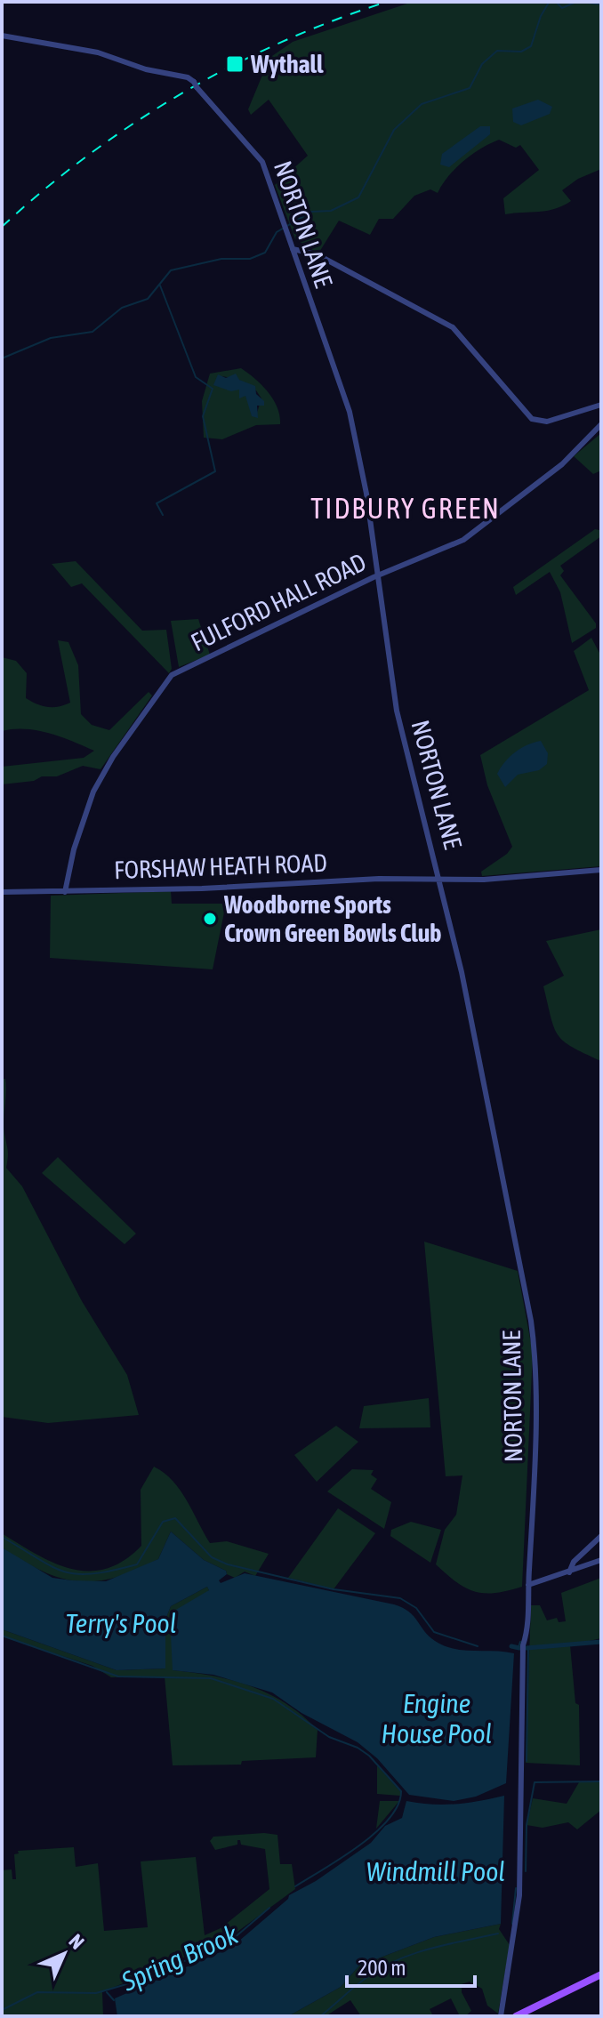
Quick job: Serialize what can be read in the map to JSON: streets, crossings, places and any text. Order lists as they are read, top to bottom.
{
  "streets": {
    "street": ["NORTON LANE", "FULFORD HALL ROAD", "FORSHAW HEATH ROAD"]
  },
  "crossings": [
    ["NORTON LANE", "FULFORD HALL ROAD"],
    ["NORTON LANE", "FORSHAW HEATH ROAD"],
    ["FULFORD HALL ROAD", "FORSHAW HEATH ROAD"]
  ],
  "districts": ["TIDBURY GREEN"],
  "water": [
    "Terry's Pool",
    "Engine House Pool",
    "Windmill Pool",
    "Spring Brook"
  ],
  "places": {
    "transit": ["Wythall"],
    "other": ["Woodborne Sports Crown Green Bowls Club"]
  },
  "scale_bar": "200 m",
  "north": "top right"
}
